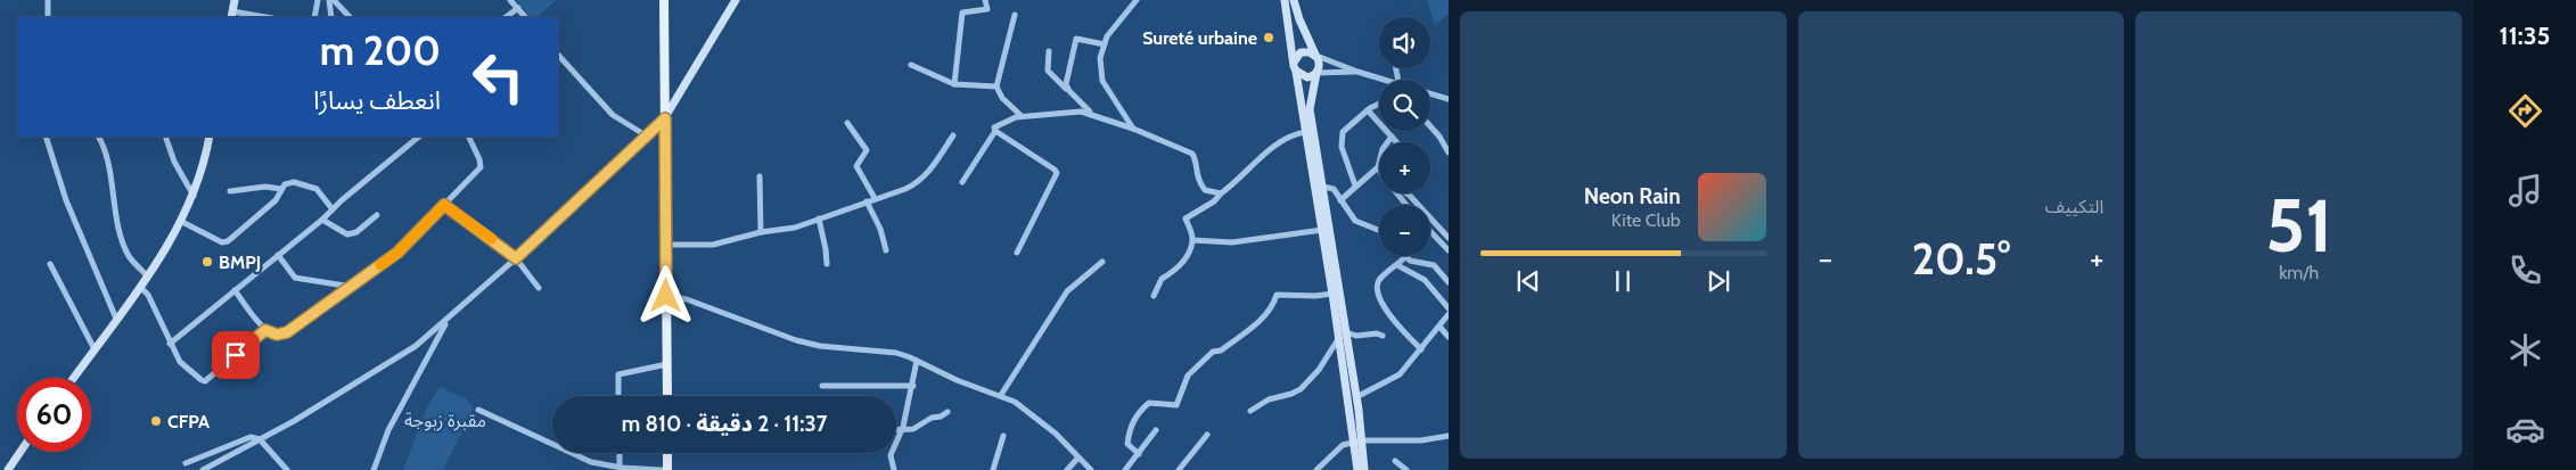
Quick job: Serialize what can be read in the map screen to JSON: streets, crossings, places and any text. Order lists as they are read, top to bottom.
{
  "parks": ["مقبرة زبوجة"],
  "places": ["Sureté urbaine", "BMPJ", "CFPA"],
  "page": {
    "tabs": "11:35",
    "tile": [
      ["51", "km/h"],
      "التكييف"
    ],
    "map_buttons": ["+", "−"],
    "turn": ["200 m", "انعطف يسارًا"],
    "song": ["Neon Rain", "Kite Club"],
    "heat": ["−", "20.5°", "+"],
    "limit": "60",
    "trip": "11:37 · 2 دقيقة · 810 m"
  }
}
